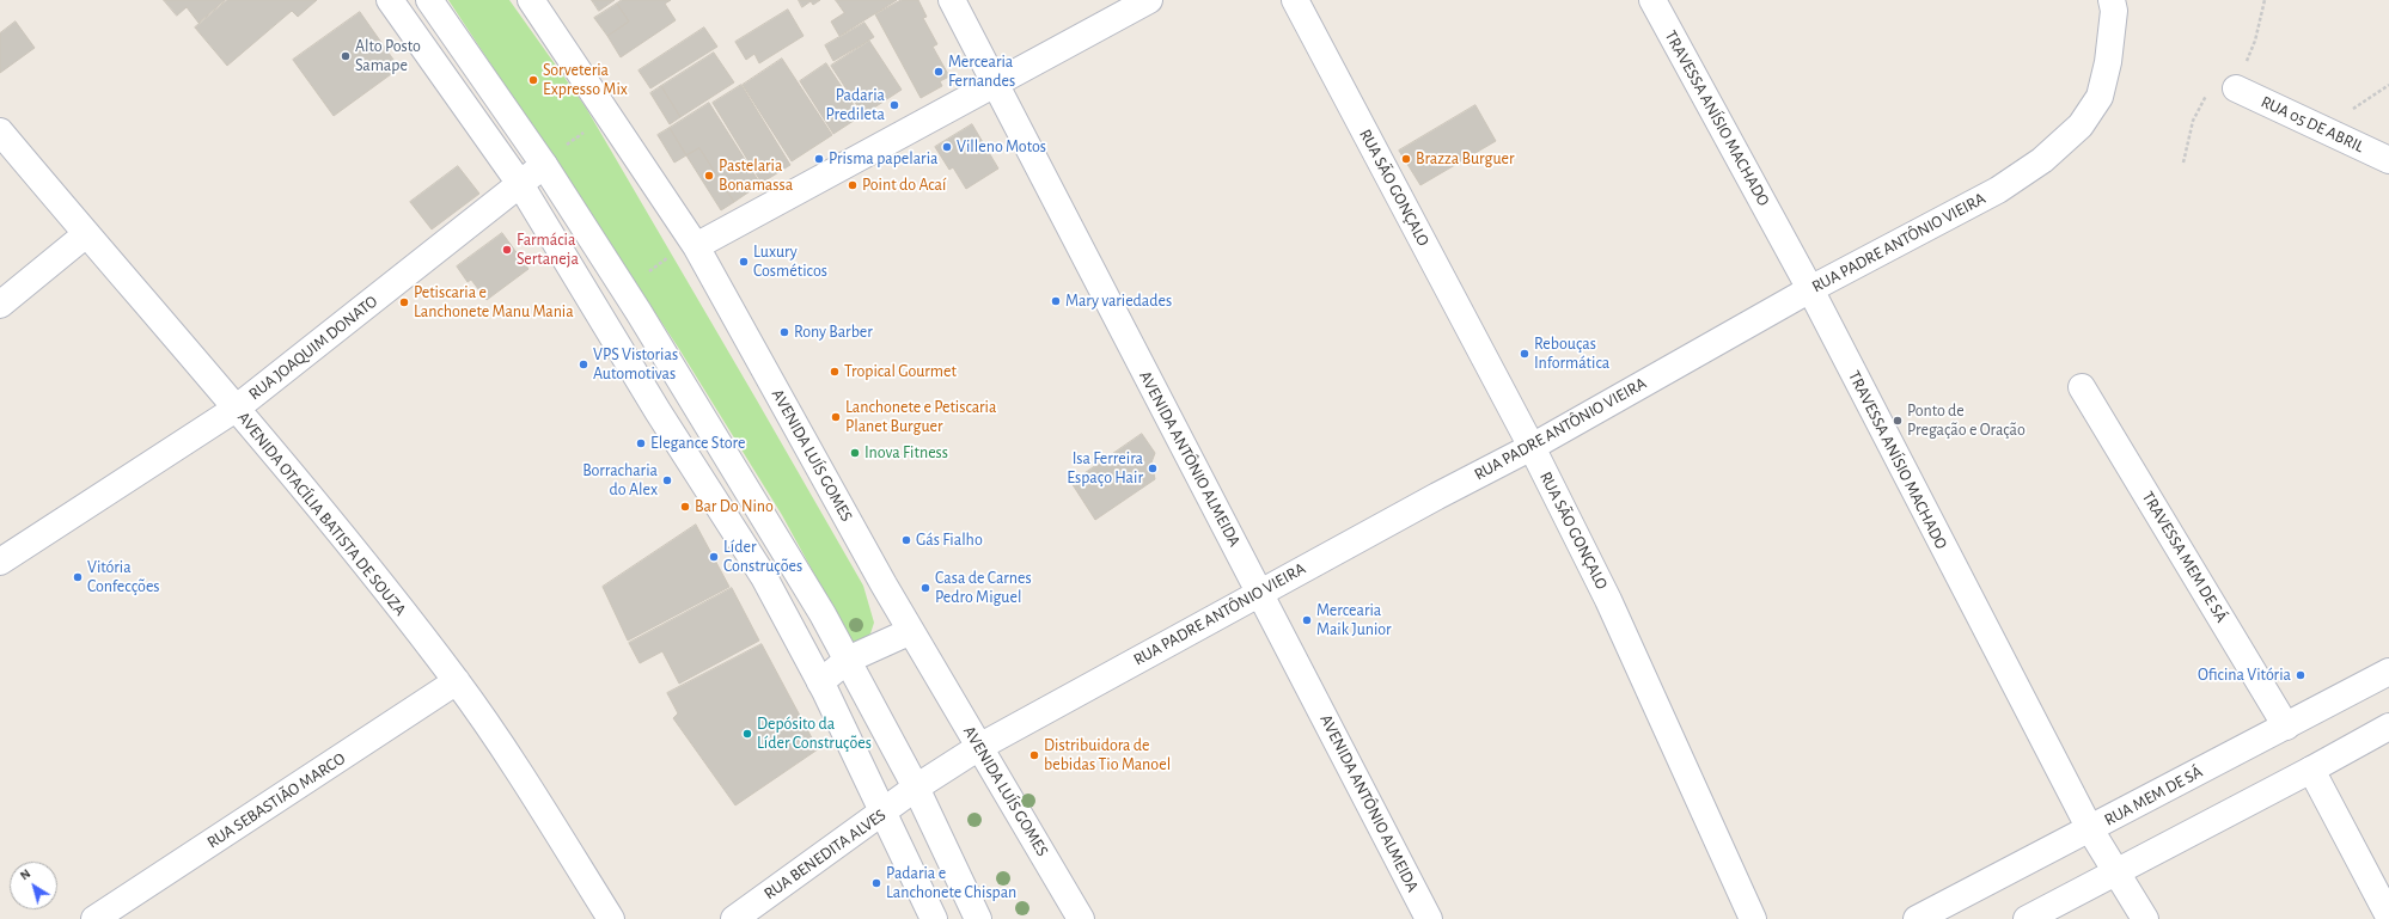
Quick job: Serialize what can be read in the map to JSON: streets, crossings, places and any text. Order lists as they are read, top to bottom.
{
  "streets": {
    "street": [
      "TRAVESSA ANÍSIO MACHADO",
      "RUA 05 DE ABRIL",
      "RUA SÃO GONÇALO",
      "RUA PADRE ANTÔNIO VIEIRA",
      "RUA JOAQUIM DONATO",
      "AVENIDA LUÍS GOMES",
      "AVENIDA ANTÔNIO ALMEIDA",
      "AVENIDA OTACÍLIA BATISTA DE SOUZA",
      "TRAVESSA MEM DE SÁ",
      "RUA MEM DE SÁ",
      "RUA SEBASTIÃO MARCO",
      "RUA BENEDITA ALVES"
    ]
  },
  "crossings": [
    ["TRAVESSA ANÍSIO MACHADO", "RUA PADRE ANTÔNIO VIEIRA"],
    ["TRAVESSA ANÍSIO MACHADO", "RUA MEM DE SÁ"],
    ["RUA SÃO GONÇALO", "RUA PADRE ANTÔNIO VIEIRA"],
    ["RUA PADRE ANTÔNIO VIEIRA", "AVENIDA LUÍS GOMES"],
    ["RUA PADRE ANTÔNIO VIEIRA", "AVENIDA ANTÔNIO ALMEIDA"],
    ["RUA PADRE ANTÔNIO VIEIRA", "RUA BENEDITA ALVES"],
    ["RUA JOAQUIM DONATO", "AVENIDA OTACÍLIA BATISTA DE SOUZA"],
    ["AVENIDA OTACÍLIA BATISTA DE SOUZA", "RUA SEBASTIÃO MARCO"],
    ["TRAVESSA MEM DE SÁ", "RUA MEM DE SÁ"]
  ],
  "places": [
    "Alto Posto Samape",
    "Mercearia Fernandes",
    "Sorveteria Expresso Mix",
    "Padaria Predileta",
    "Villeno Motos",
    "Prisma papelaria",
    "Brazza Burguer",
    "Pastelaria Bonamassa",
    "Point do Acaí",
    "Farmácia Sertaneja",
    "Luxury Cosméticos",
    "Mary variedades",
    "Petiscaria e Lanchonete Manu Mania",
    "Rony Barber",
    "Rebouças Informática",
    "VPS Vistorias Automotivas",
    "Tropical Gourmet",
    "Lanchonete e Petiscaria Planet Burguer",
    "Ponto de Pregação e Oração",
    "Elegance Store",
    "Inova Fitness",
    "Isa Ferreira Espaço Hair",
    "Borracharia do Alex",
    "Bar Do Nino",
    "Gás Fialho",
    "Líder Construções",
    "Vitória Confecções",
    "Casa de Carnes Pedro Miguel",
    "Mercearia Maik Junior",
    "Oficina Vitória",
    "Depósito da Líder Construções",
    "Distribuidora de bebidas Tio Manoel",
    "Padaria e Lanchonete Chispan"
  ],
  "north": "top left"
}
